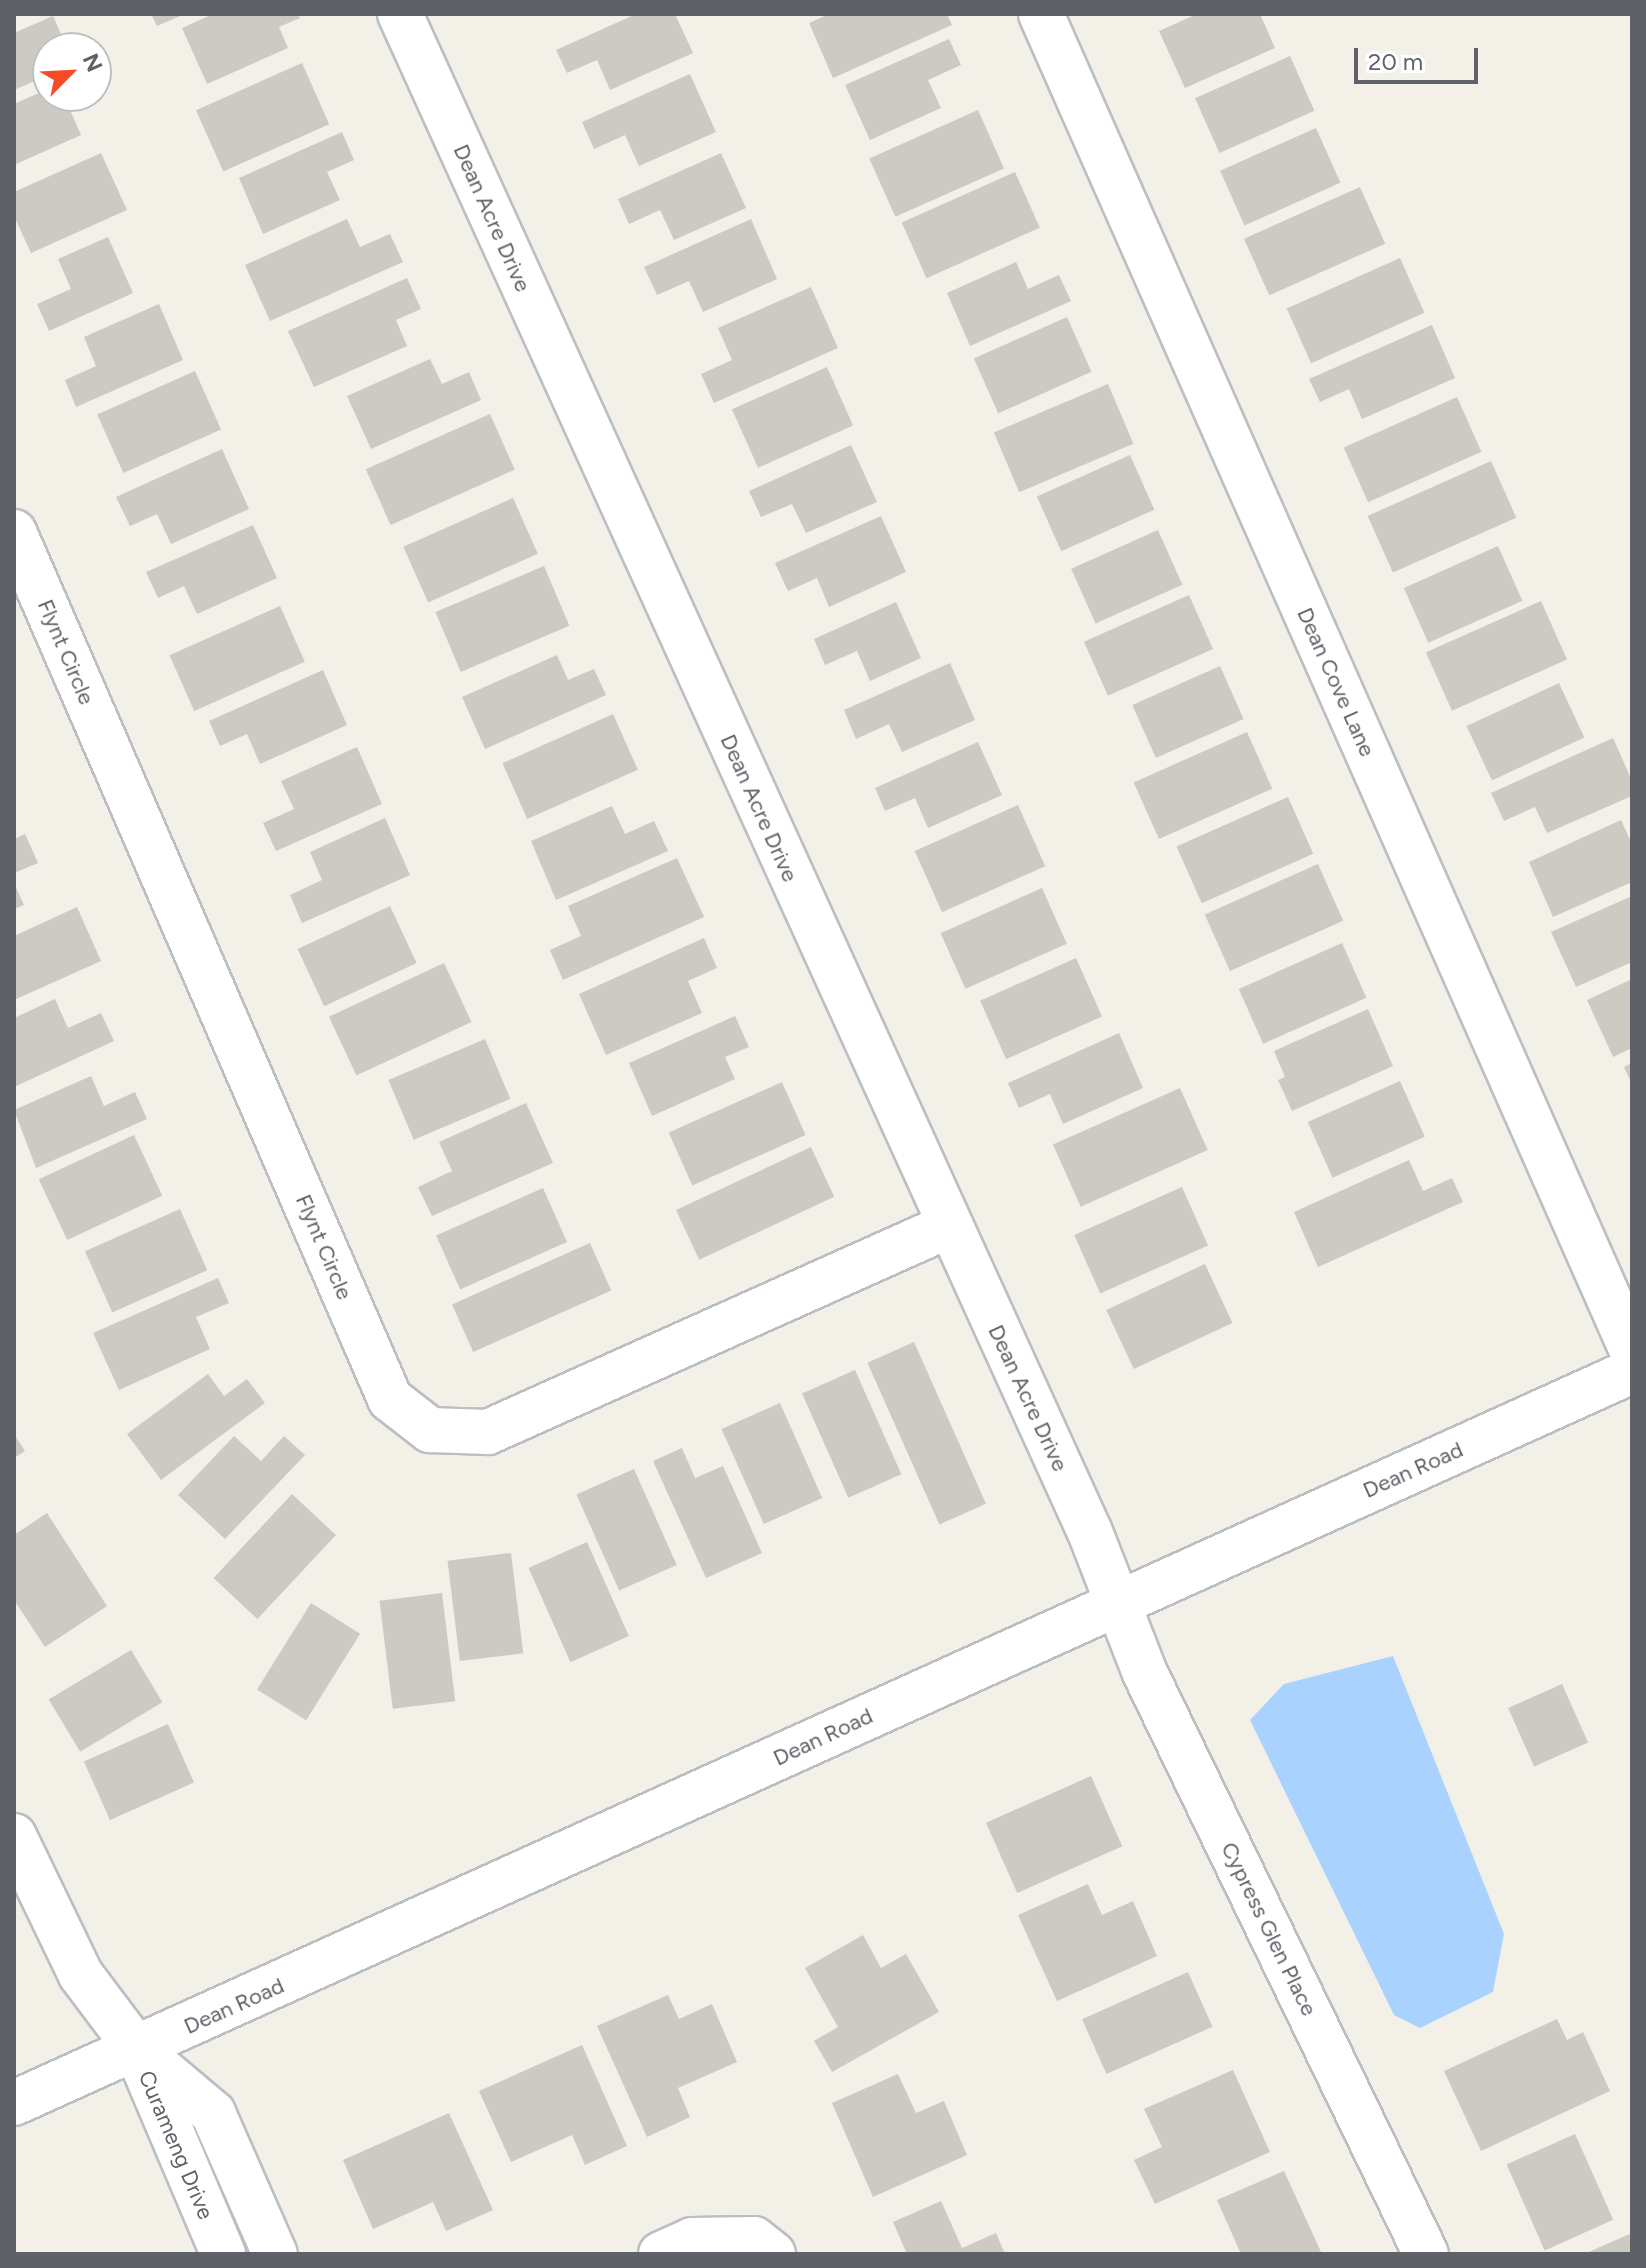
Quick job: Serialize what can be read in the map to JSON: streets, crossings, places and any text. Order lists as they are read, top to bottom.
{
  "streets": {
    "street": [
      "Dean Acre Drive",
      "Flynt Circle",
      "Dean Cove Lane",
      "Dean Road",
      "Cypress Glen Place",
      "Curameng Drive"
    ]
  },
  "crossings": [
    ["Dean Acre Drive", "Flynt Circle"],
    ["Dean Acre Drive", "Dean Road"],
    ["Dean Acre Drive", "Cypress Glen Place"],
    ["Dean Road", "Cypress Glen Place"],
    ["Dean Road", "Curameng Drive"]
  ],
  "scale_bar": "20 m",
  "north": "top right"
}
